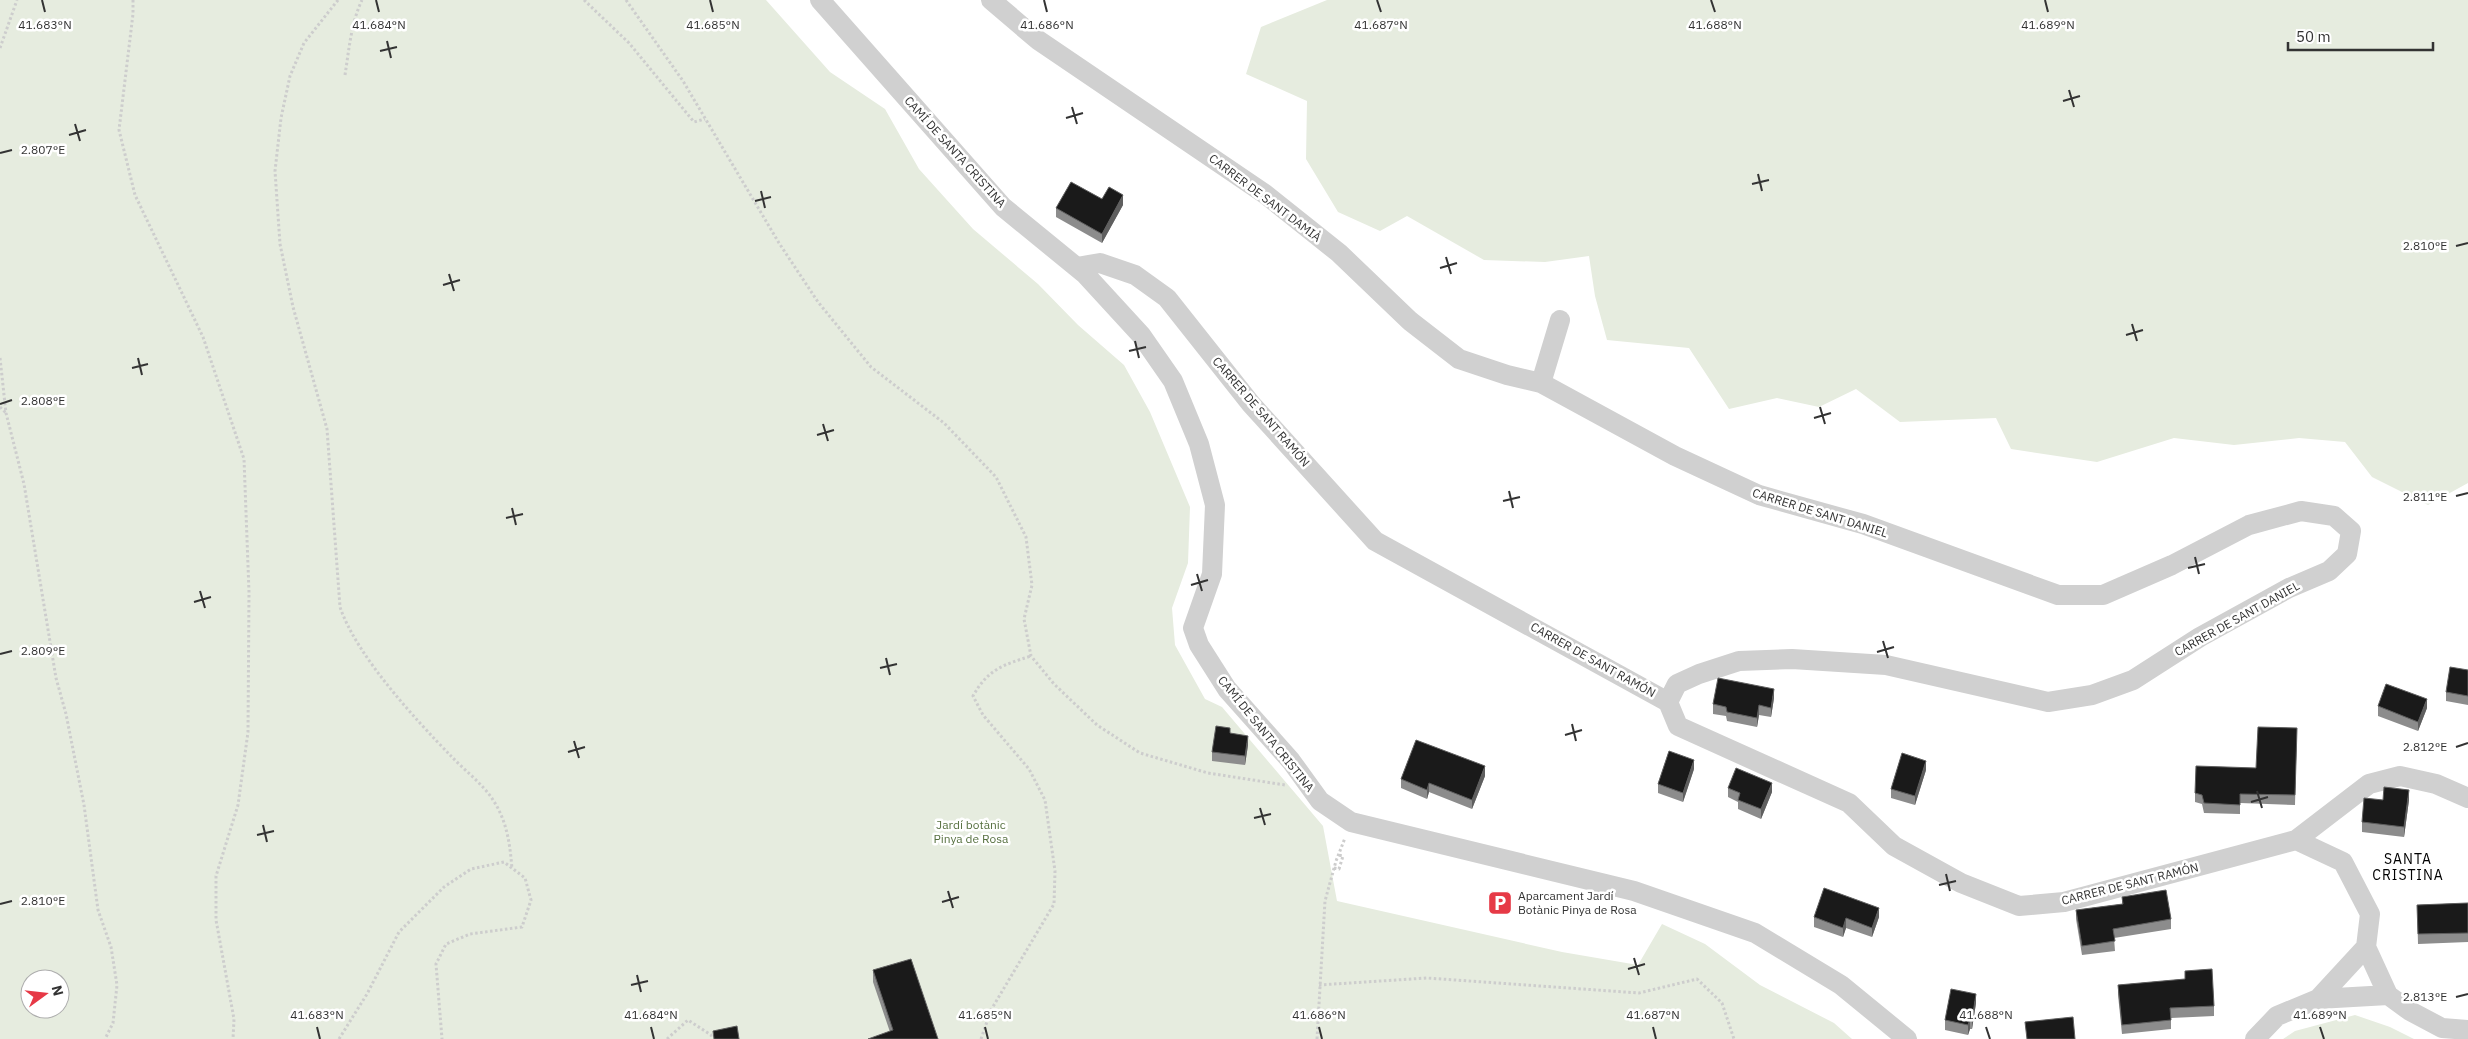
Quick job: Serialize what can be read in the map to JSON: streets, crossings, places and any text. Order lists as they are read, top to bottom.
{
  "streets": {
    "street": [
      "CAMÍ DE SANTA CRISTINA",
      "CARRER DE SANT DAMIÀ",
      "CARRER DE SANT RAMÓN",
      "CARRER DE SANT DANIEL"
    ]
  },
  "crossings": [
    ["CAMÍ DE SANTA CRISTINA", "CARRER DE SANT RAMÓN"],
    ["CARRER DE SANT DAMIÀ", "CARRER DE SANT DANIEL"],
    ["CARRER DE SANT RAMÓN", "CARRER DE SANT DANIEL"]
  ],
  "districts": ["SANTA CRISTINA"],
  "parks": ["Jardí botànic Pinya de Rosa"],
  "places": {
    "parking": ["Aparcament Jardí Botànic Pinya de Rosa"]
  },
  "scale_bar": "50 m",
  "north": "right",
  "coordinates": [
    "41.683°N",
    "41.684°N",
    "41.685°N",
    "41.686°N",
    "41.687°N",
    "41.688°N",
    "41.689°N",
    "2.807°E",
    "2.810°E",
    "2.808°E",
    "2.811°E",
    "2.809°E",
    "2.812°E",
    "2.813°E"
  ]
}
